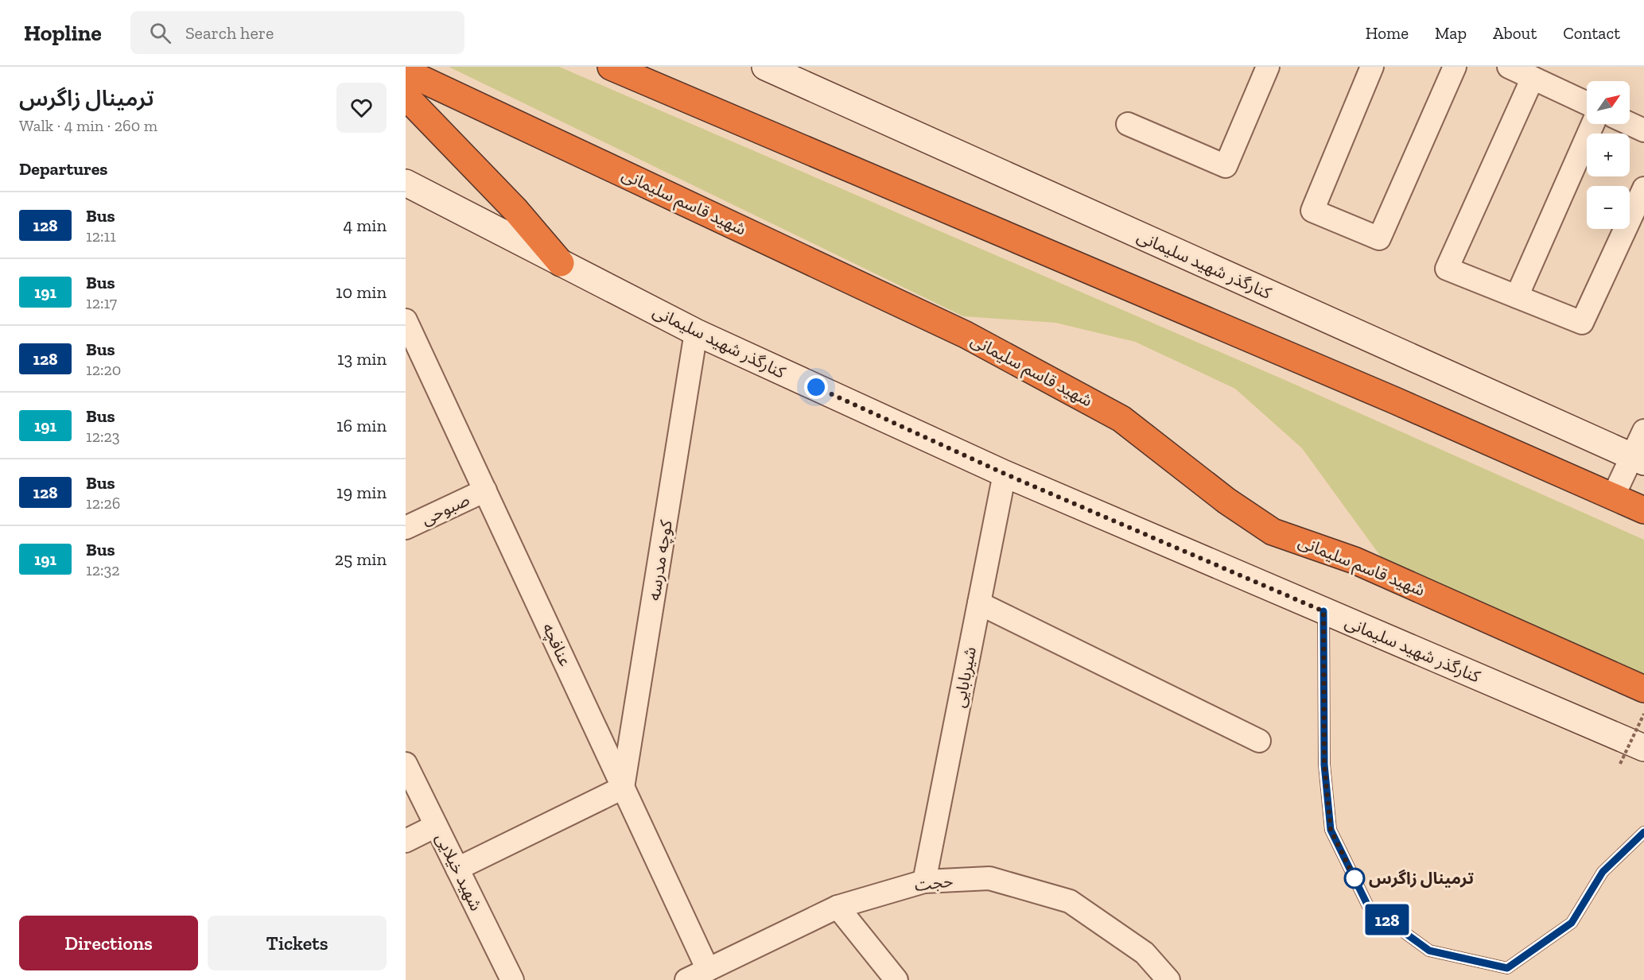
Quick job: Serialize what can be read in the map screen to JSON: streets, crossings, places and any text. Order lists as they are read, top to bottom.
{
  "streets": {
    "highway": ["شهید قاسم سلیمانی"],
    "street": [
      "کنارگذر شهید سلیمانی",
      "صبوحی",
      "کوچه مدرسه",
      "عنافچه",
      "شیربابایی",
      "شهید خیلایی",
      "حجت"
    ]
  },
  "crossings": [
    ["کنارگذر شهید سلیمانی", "کوچه مدرسه"],
    ["کنارگذر شهید سلیمانی", "شیربابایی"],
    ["صبوحی", "عنافچه"],
    ["کوچه مدرسه", "عنافچه"],
    ["عنافچه", "حجت"],
    ["شیربابایی", "حجت"]
  ],
  "places": ["ترمینال زاگرس"],
  "lines": ["bus line 128"],
  "north": "top right",
  "page": {
    "header": "Hopline",
    "search": "Search here",
    "nav": [
      "Home",
      "Map",
      "About",
      "Contact"
    ],
    "heading": [
      ["ترمینال زاگرس", "Walk · 4 min · 260 m"],
      "Departures"
    ],
    "on_map": "128",
    "map_buttons": ["+", "−"],
    "list": [
      {
        "mark": "128",
        "name": "Bus",
        "note": "12:11",
        "value": "4 min"
      },
      {
        "mark": "191",
        "name": "Bus",
        "note": "12:17",
        "value": "10 min"
      },
      {
        "mark": "128",
        "name": "Bus",
        "note": "12:20",
        "value": "13 min"
      },
      {
        "mark": "191",
        "name": "Bus",
        "note": "12:23",
        "value": "16 min"
      },
      {
        "mark": "128",
        "name": "Bus",
        "note": "12:26",
        "value": "19 min"
      },
      {
        "mark": "191",
        "name": "Bus",
        "note": "12:32",
        "value": "25 min"
      }
    ],
    "buttons": ["Directions", "Tickets"]
  }
}
